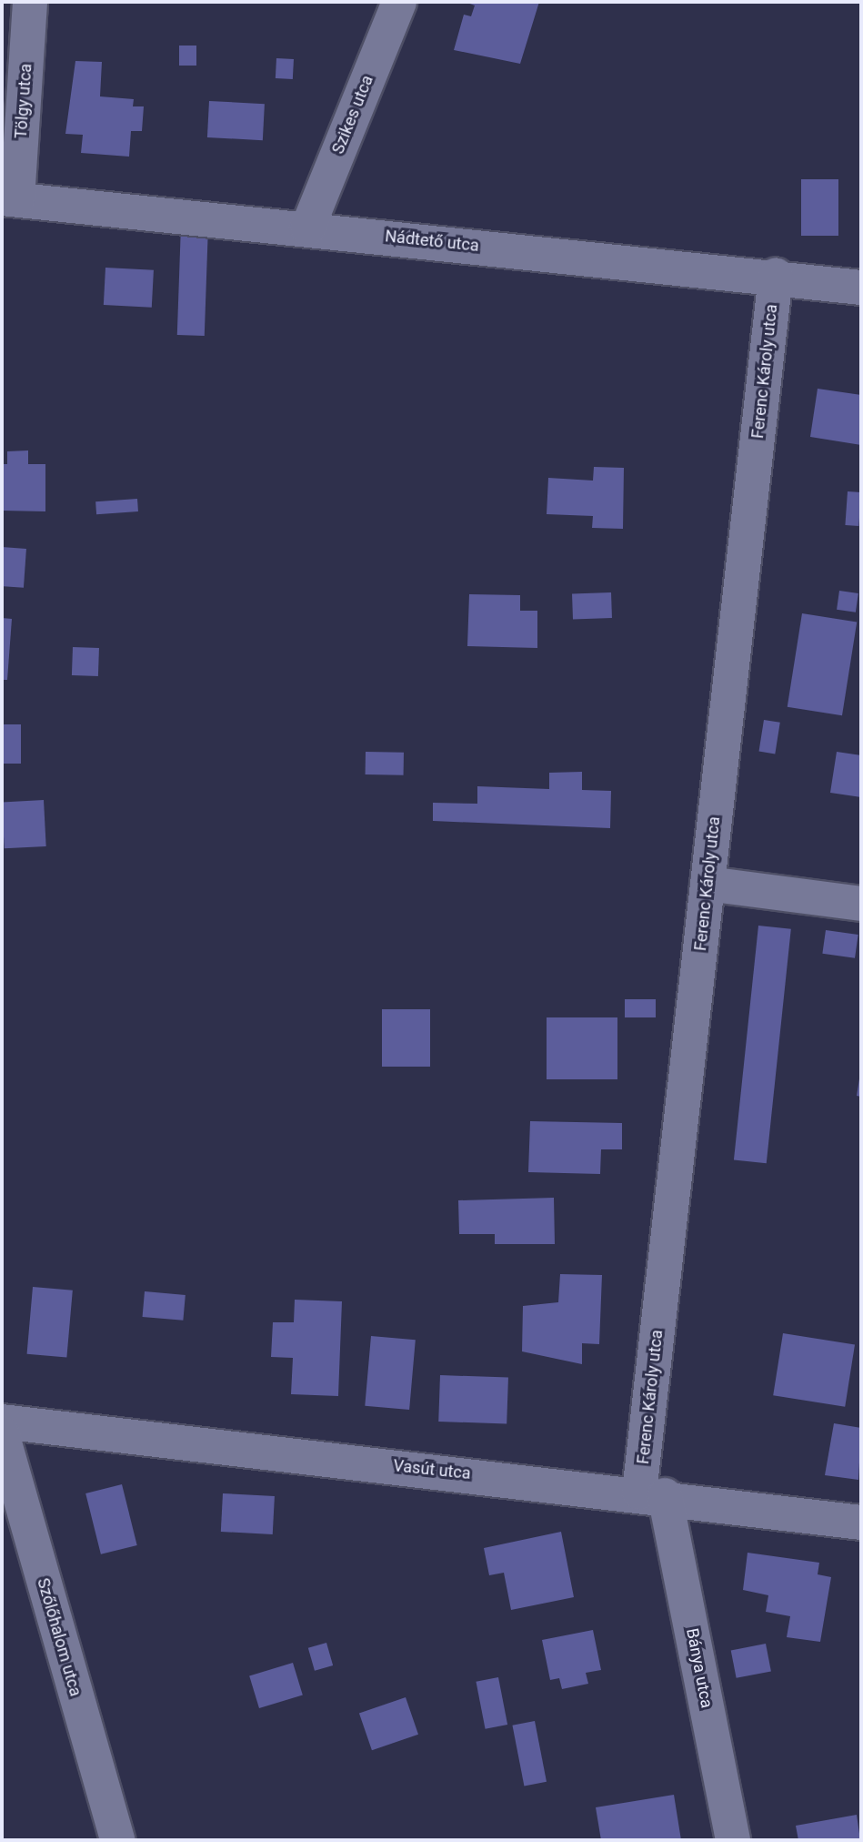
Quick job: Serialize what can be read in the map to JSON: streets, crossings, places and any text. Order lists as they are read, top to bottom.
{
  "streets": {
    "street": [
      "Tölgy utca",
      "Szikes utca",
      "Nádtető utca",
      "Ferenc Károly utca",
      "Vasút utca",
      "Szőlőhalom utca",
      "Bánya utca"
    ]
  },
  "crossings": [
    ["Tölgy utca", "Nádtető utca"],
    ["Szikes utca", "Nádtető utca"],
    ["Nádtető utca", "Ferenc Károly utca"],
    ["Ferenc Károly utca", "Vasút utca"],
    ["Ferenc Károly utca", "Bánya utca"],
    ["Vasút utca", "Bánya utca"]
  ]
}
